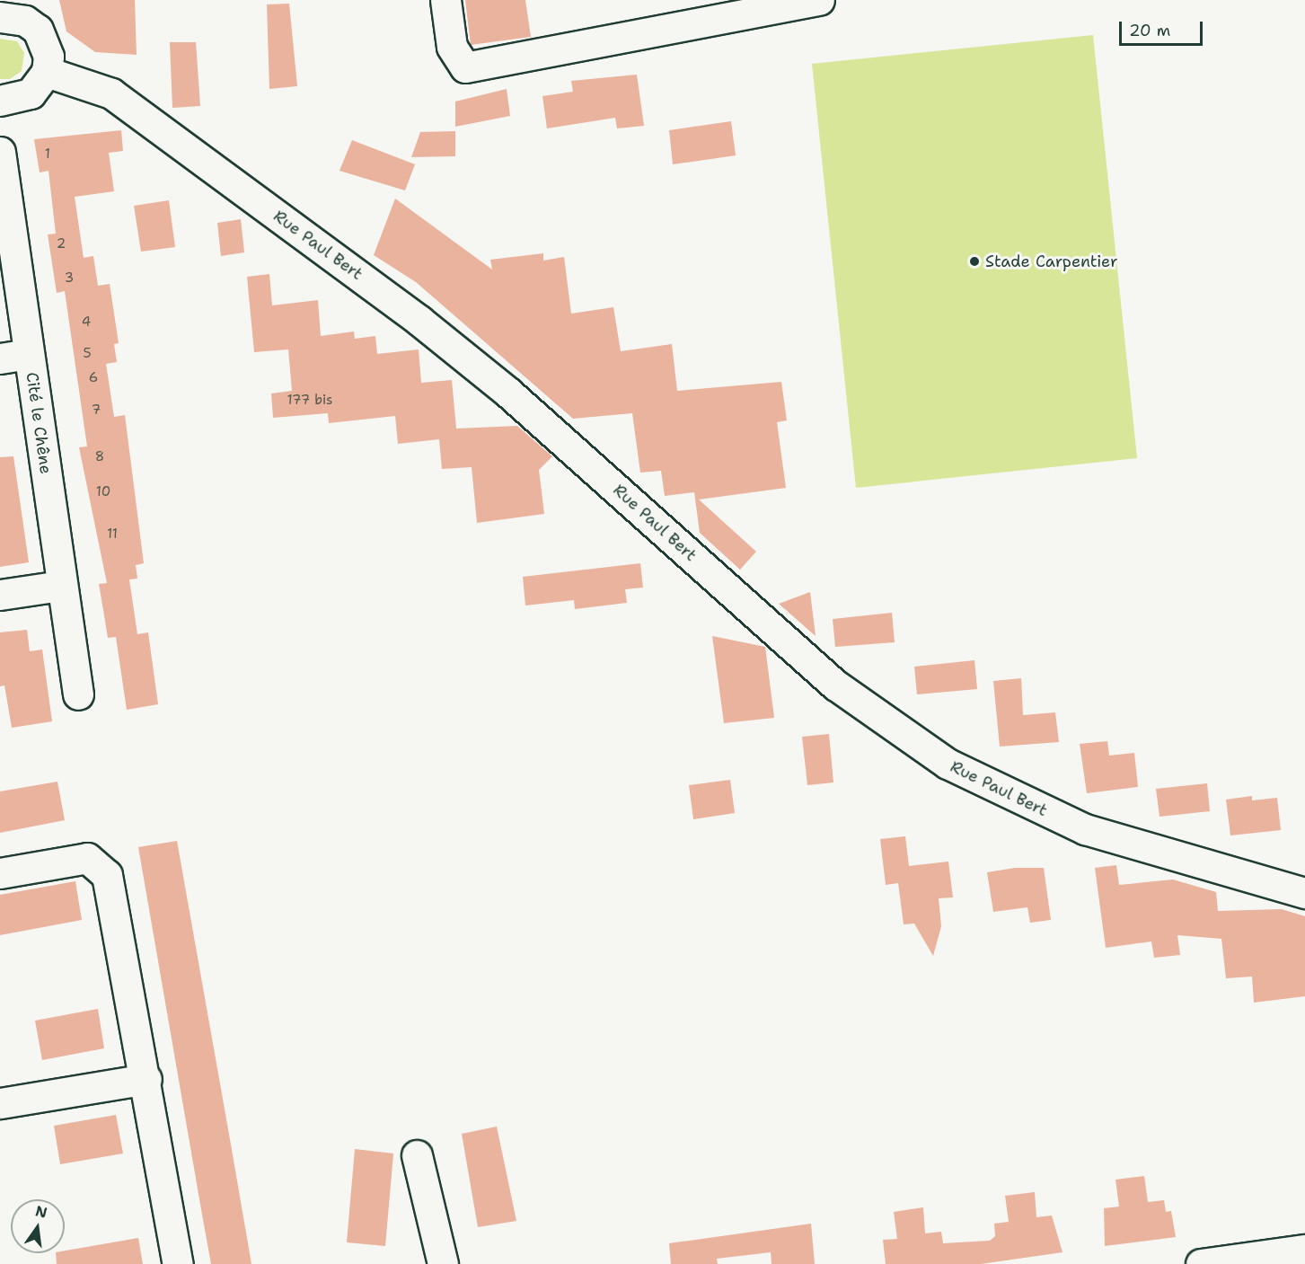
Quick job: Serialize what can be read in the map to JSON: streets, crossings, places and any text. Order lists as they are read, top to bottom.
{
  "streets": {
    "street": ["Rue Paul Bert", "Cité le Chêne"]
  },
  "places": ["Stade Carpentier"],
  "house_numbers": [
    "1",
    "2",
    "3",
    "4",
    "5",
    "6",
    "177 bis",
    "7",
    "8",
    "10",
    "11"
  ],
  "scale_bar": "20 m",
  "north": "top"
}
